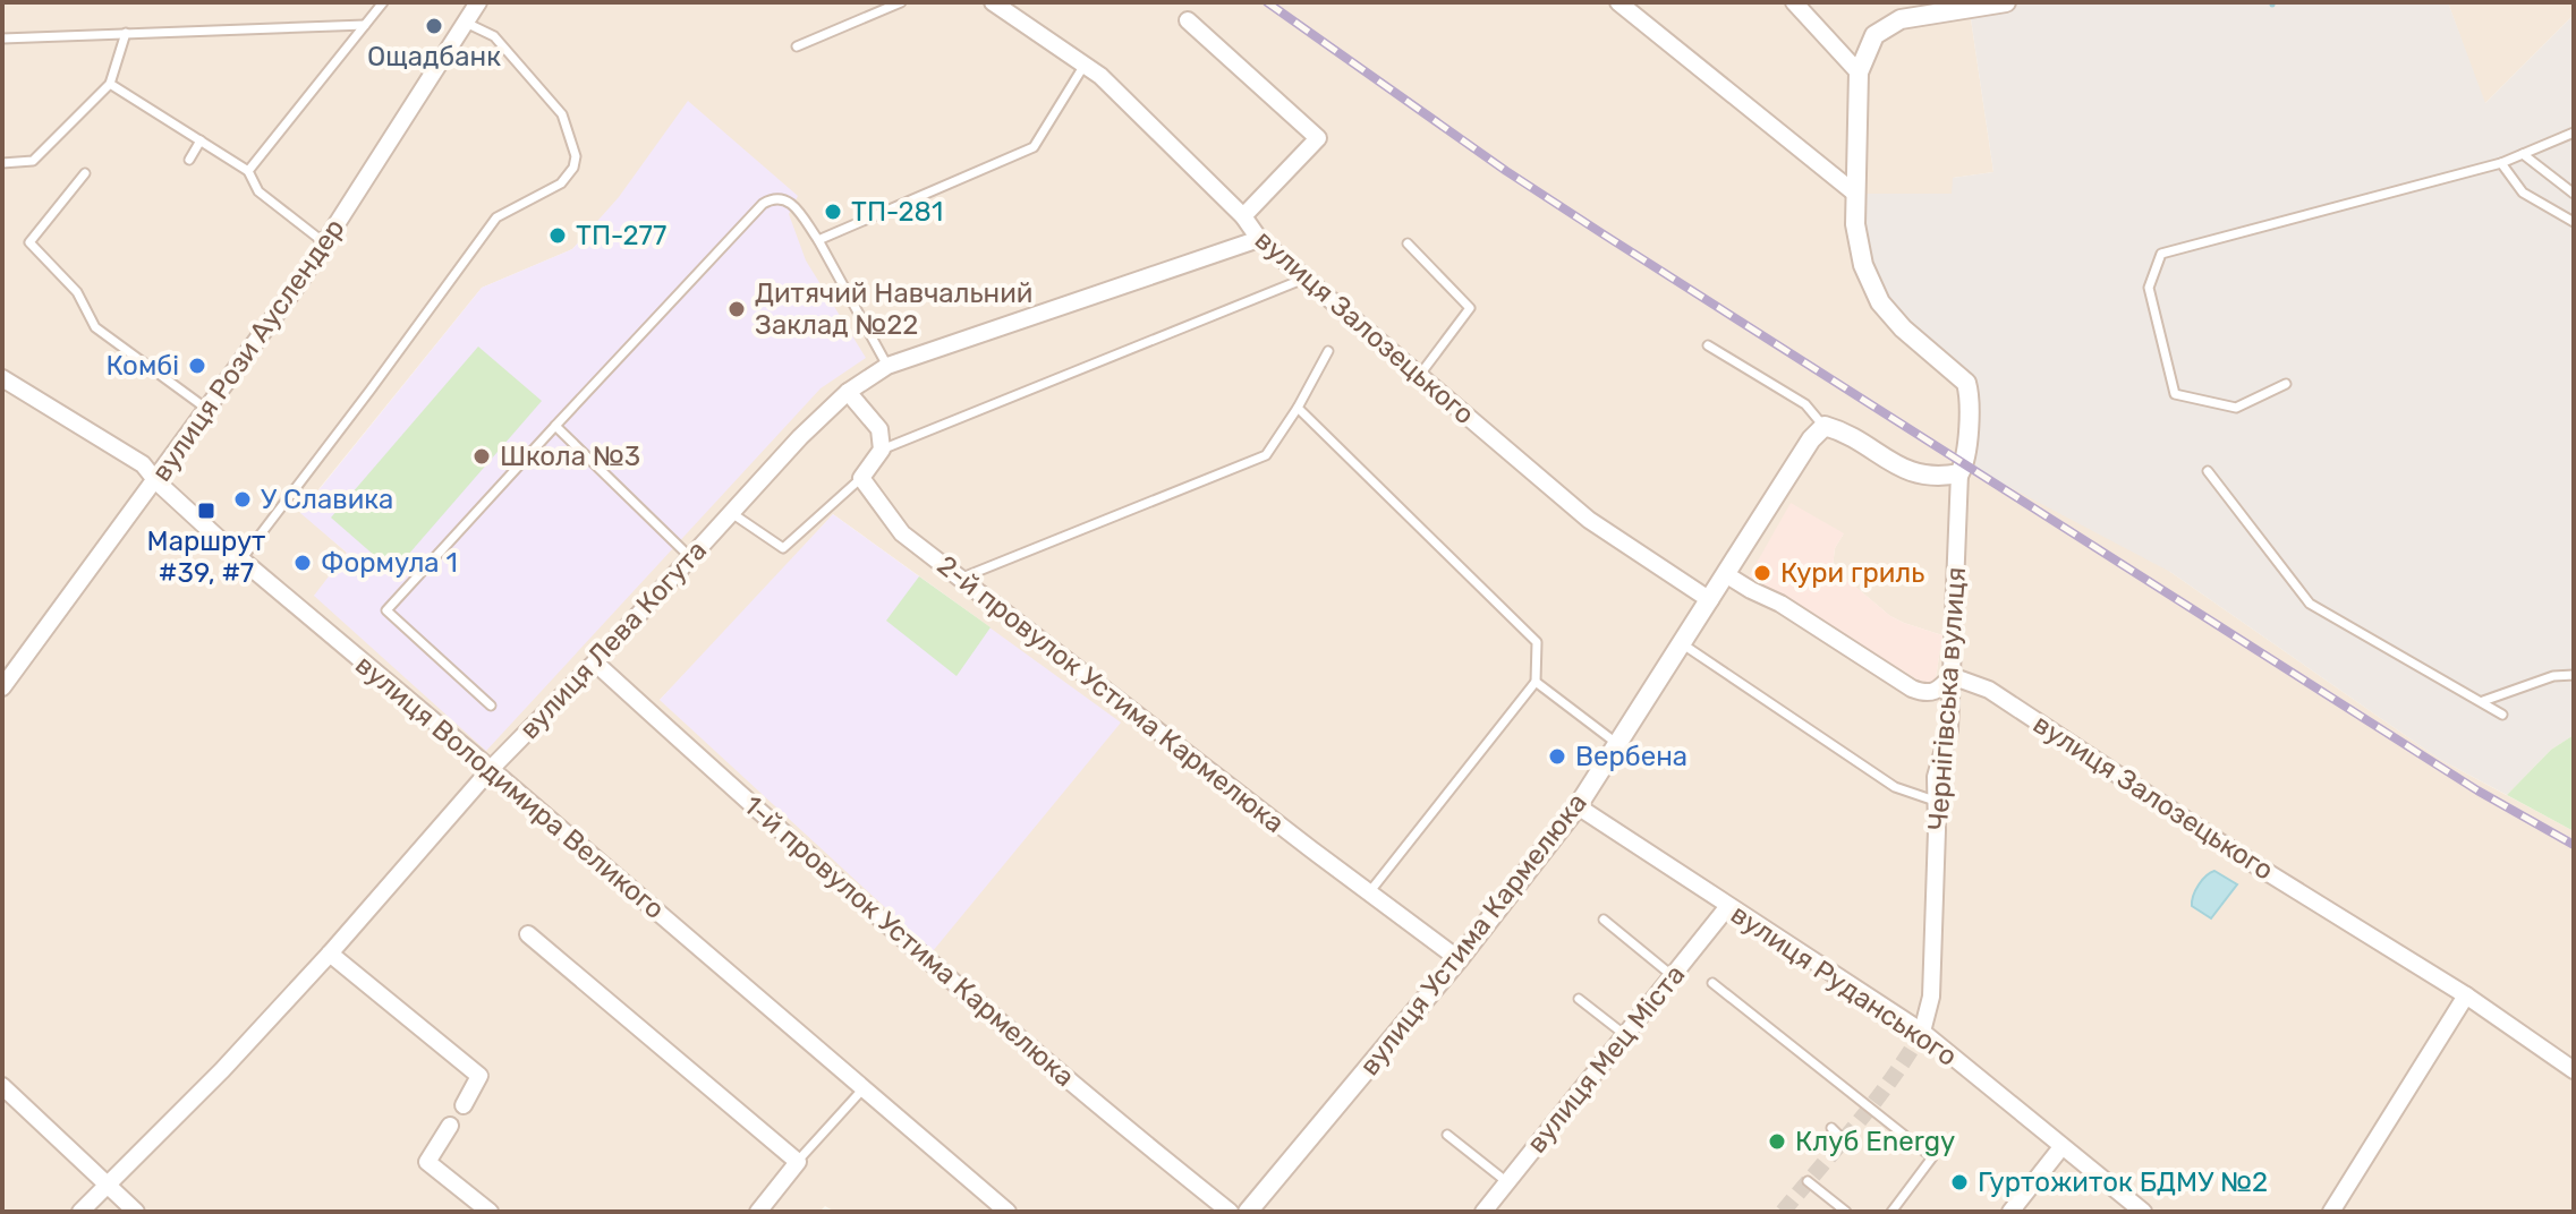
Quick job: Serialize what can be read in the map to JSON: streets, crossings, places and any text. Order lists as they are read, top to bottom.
{
  "streets": {
    "street": [
      "вулиця Залозецького",
      "вулиця Рози Ауслендер",
      "вулиця Лева Когута",
      "2-й провулок Устима Кармелюка",
      "Чернігівська вулиця",
      "вулиця Володимира Великого",
      "вулиця Устима Кармелюка",
      "1-й провулок Устима Кармелюка",
      "вулиця Руданського",
      "вулиця Мец Міста"
    ]
  },
  "crossings": [
    ["вулиця Залозецького", "вулиця Лева Когута"],
    ["вулиця Залозецького", "Чернігівська вулиця"],
    ["вулиця Залозецького", "вулиця Устима Кармелюка"],
    ["вулиця Рози Ауслендер", "вулиця Володимира Великого"],
    ["вулиця Лева Когута", "вулиця Володимира Великого"],
    ["вулиця Лева Когута", "1-й провулок Устима Кармелюка"],
    ["2-й провулок Устима Кармелюка", "вулиця Устима Кармелюка"],
    ["Чернігівська вулиця", "вулиця Руданського"],
    ["вулиця Устима Кармелюка", "вулиця Руданського"],
    ["вулиця Руданського", "вулиця Мец Міста"]
  ],
  "places": {
    "other": [
      "Ощадбанк",
      "ТП-281",
      "ТП-277",
      "Дитячий Навчальний Заклад №22",
      "Комбі",
      "Школа №3",
      "У Славика",
      "Формула 1",
      "Кури гриль",
      "Вербена",
      "Клуб Energy",
      "Гуртожиток БДМУ №2"
    ],
    "transit": ["Маршрут #39, #7"]
  }
}
